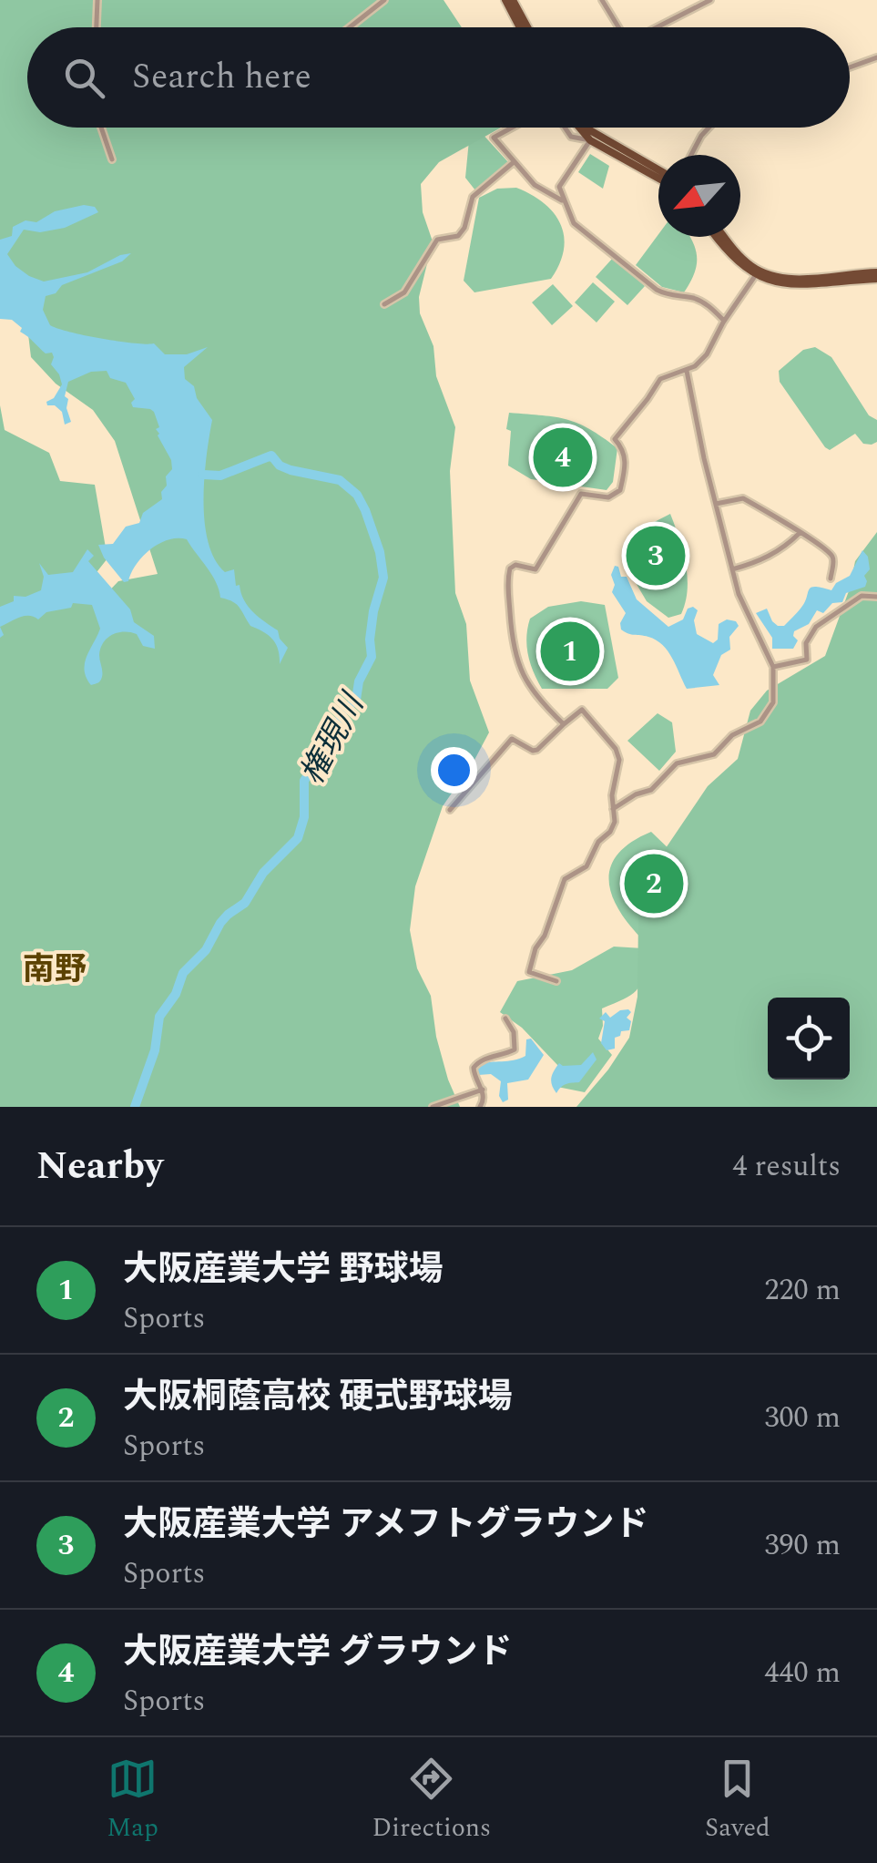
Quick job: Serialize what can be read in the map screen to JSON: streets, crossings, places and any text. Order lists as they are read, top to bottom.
{
  "districts": ["南野"],
  "water": ["権現川"],
  "north": "bottom left",
  "page": {
    "search": "Search here",
    "pins": [
      "4",
      "3",
      "1",
      "2"
    ],
    "heading": ["Nearby", "4 results"],
    "list": [
      {
        "mark": "1",
        "name": "大阪産業大学 野球場",
        "note": "Sports",
        "value": "220 m"
      },
      {
        "mark": "2",
        "name": "大阪桐蔭高校 硬式野球場",
        "note": "Sports",
        "value": "300 m"
      },
      {
        "mark": "3",
        "name": "大阪産業大学 アメフトグラウンド",
        "note": "Sports",
        "value": "390 m"
      },
      {
        "mark": "4",
        "name": "大阪産業大学 グラウンド",
        "note": "Sports",
        "value": "440 m"
      }
    ],
    "nav": ["Map", "Directions", "Saved"]
  }
}
